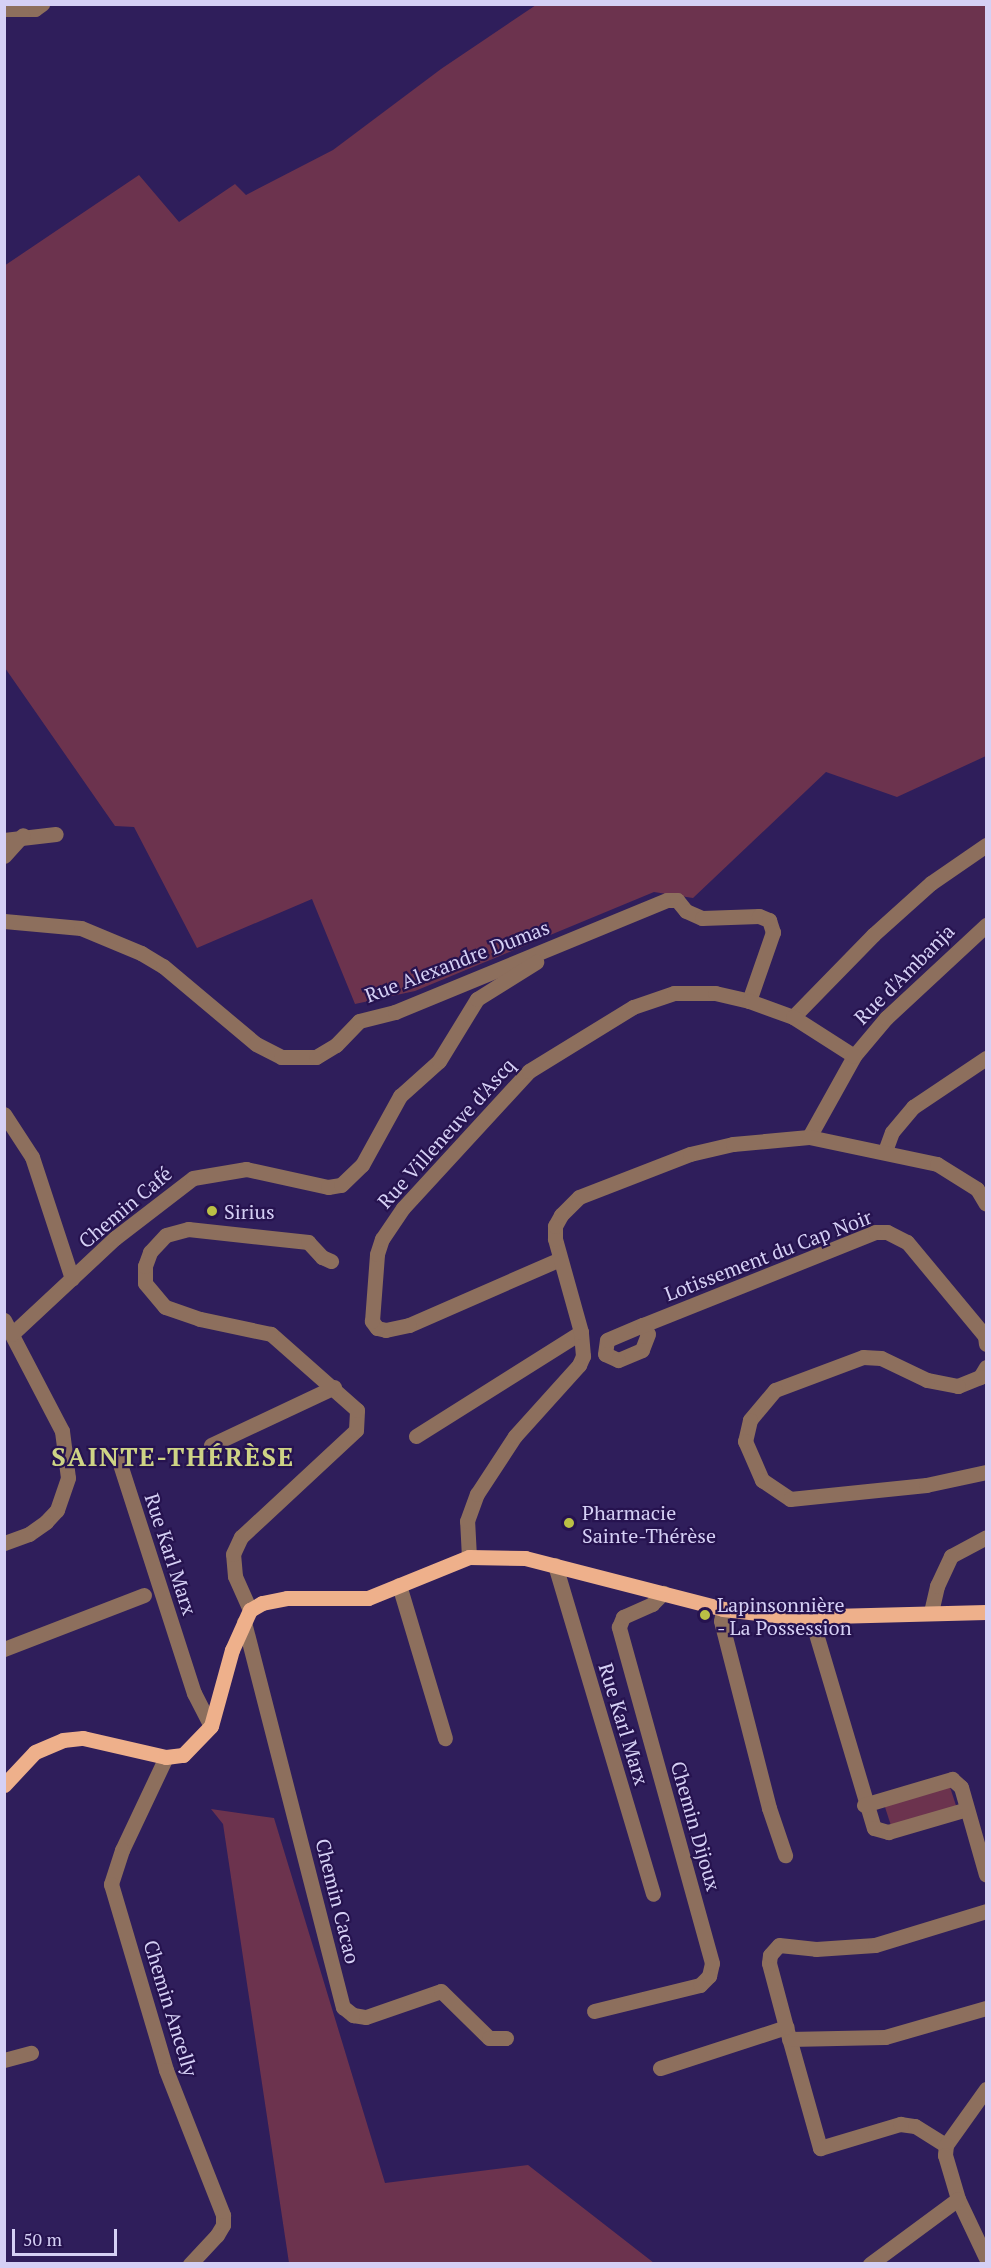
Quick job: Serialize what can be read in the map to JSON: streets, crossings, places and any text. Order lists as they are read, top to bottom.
{
  "streets": {
    "street": [
      "Rue Alexandre Dumas",
      "Rue d'Ambanja",
      "Rue Villeneuve d'Ascq",
      "Chemin Café",
      "Lotissement du Cap Noir",
      "Rue Karl Marx",
      "Chemin Dijoux",
      "Chemin Cacao",
      "Chemin Ancelly"
    ]
  },
  "crossings": [
    ["Rue Alexandre Dumas", "Rue Villeneuve d'Ascq"],
    ["Rue Alexandre Dumas", "Chemin Café"],
    ["Rue d'Ambanja", "Rue Villeneuve d'Ascq"]
  ],
  "districts": ["SAINTE-THÉRÈSE"],
  "places": ["Sirius", "Pharmacie Sainte-Thérèse", "Lapinsonnière - La Possession"],
  "scale_bar": "50 m"
}
